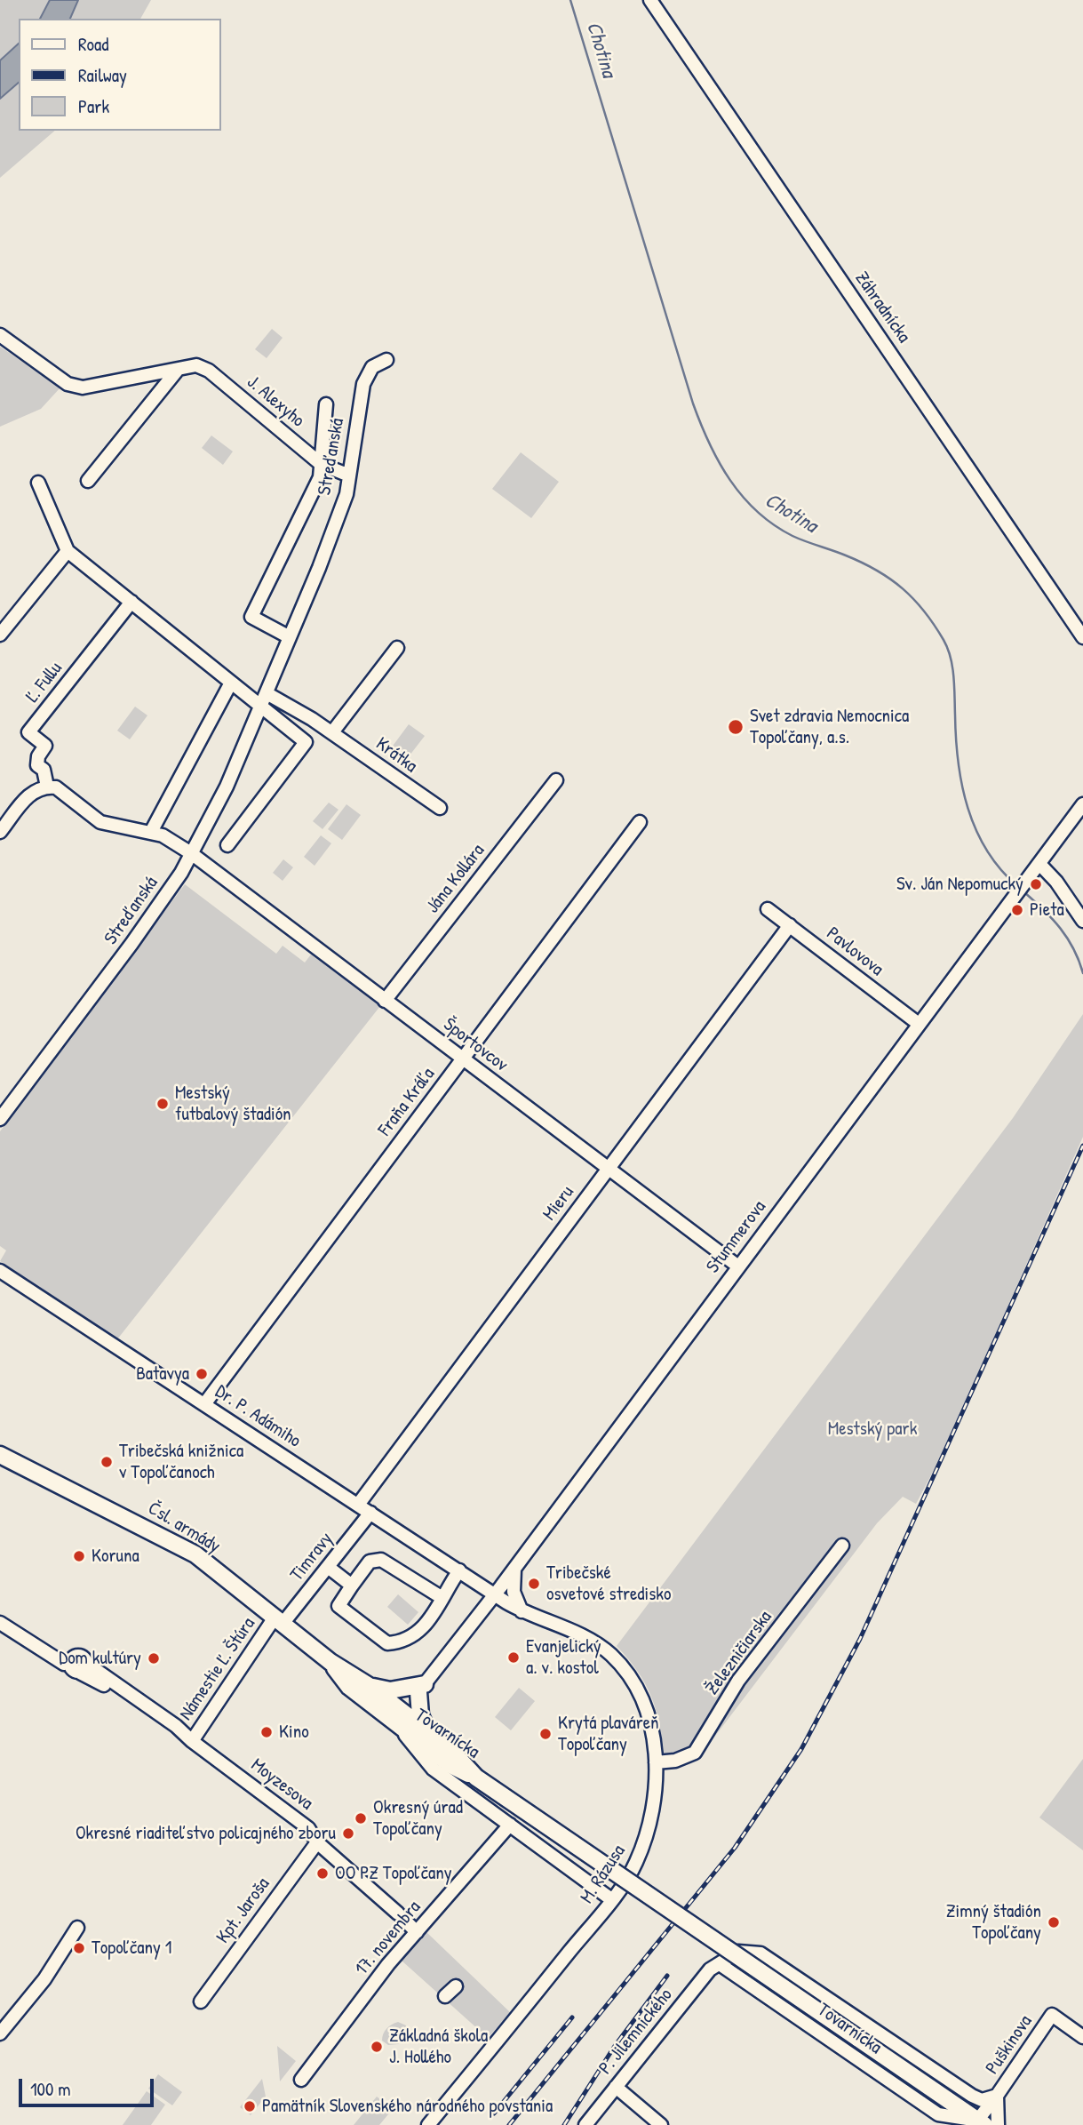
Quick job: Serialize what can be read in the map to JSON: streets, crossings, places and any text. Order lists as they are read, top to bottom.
{
  "streets": {
    "main road": ["Čsl. armády", "Tovarnícka"],
    "street": [
      "Záhradnícka",
      "J. Alexyho",
      "Streďanská",
      "Ľ. Fullu",
      "Krátka",
      "Jána Kollára",
      "Pavlovova",
      "Športovcov",
      "Fraňa Kráľa",
      "Mieru",
      "Stummerova",
      "Dr. P. Adámiho",
      "Timravy",
      "Železničiarska",
      "Námestie Ľ. Štúra",
      "Moyzesova",
      "M. Rázusa",
      "Kpt. Jaroša",
      "17. novembra",
      "P. Jilemnického",
      "Puškinova"
    ]
  },
  "crossings": [
    ["J. Alexyho", "Streďanská"],
    ["Streďanská", "Krátka"],
    ["Streďanská", "Športovcov"],
    ["Ľ. Fullu", "Športovcov"],
    ["Jána Kollára", "Športovcov"],
    ["Pavlovova", "Mieru"],
    ["Pavlovova", "Stummerova"],
    ["Športovcov", "Fraňa Kráľa"],
    ["Športovcov", "Mieru"],
    ["Športovcov", "Stummerova"],
    ["Fraňa Kráľa", "Dr. P. Adámiho"],
    ["Mieru", "Dr. P. Adámiho"],
    ["Stummerova", "Dr. P. Adámiho"],
    ["Stummerova", "M. Rázusa"],
    ["Dr. P. Adámiho", "Timravy"],
    ["Dr. P. Adámiho", "M. Rázusa"],
    ["Čsl. armády", "Timravy"],
    ["Čsl. armády", "Námestie Ľ. Štúra"],
    ["Čsl. armády", "Tovarnícka"],
    ["Timravy", "Námestie Ľ. Štúra"],
    ["Železničiarska", "M. Rázusa"],
    ["Námestie Ľ. Štúra", "Moyzesova"],
    ["Tovarnícka", "P. Jilemnického"],
    ["Tovarnícka", "Puškinova"],
    ["Moyzesova", "Kpt. Jaroša"],
    ["Moyzesova", "17. novembra"]
  ],
  "water": ["Chotina"],
  "parks": ["Mestský park"],
  "places": [
    "Svet zdravia Nemocnica Topoľčany, a.s.",
    "Sv. Ján Nepomucký",
    "Pieta",
    "Mestský futbalový štadión",
    "Batavya",
    "Tribečská knižnica v Topoľčanoch",
    "Koruna",
    "Tribečské osvetové stredisko",
    "Evanjelický a. v. kostol",
    "Dom kultúry",
    "Kino",
    "Krytá plaváreň Topoľčany",
    "Okresný úrad Topoľčany",
    "Okresné riaditeľstvo policajného zboru",
    "OO PZ Topoľčany",
    "Zimný štadión Topoľčany",
    "Topoľčany 1",
    "Základná škola J. Hollého",
    "Pamätník Slovenského národného povstania"
  ],
  "legend": ["Road", "Railway", "Park"],
  "scale_bar": "100 m"
}
